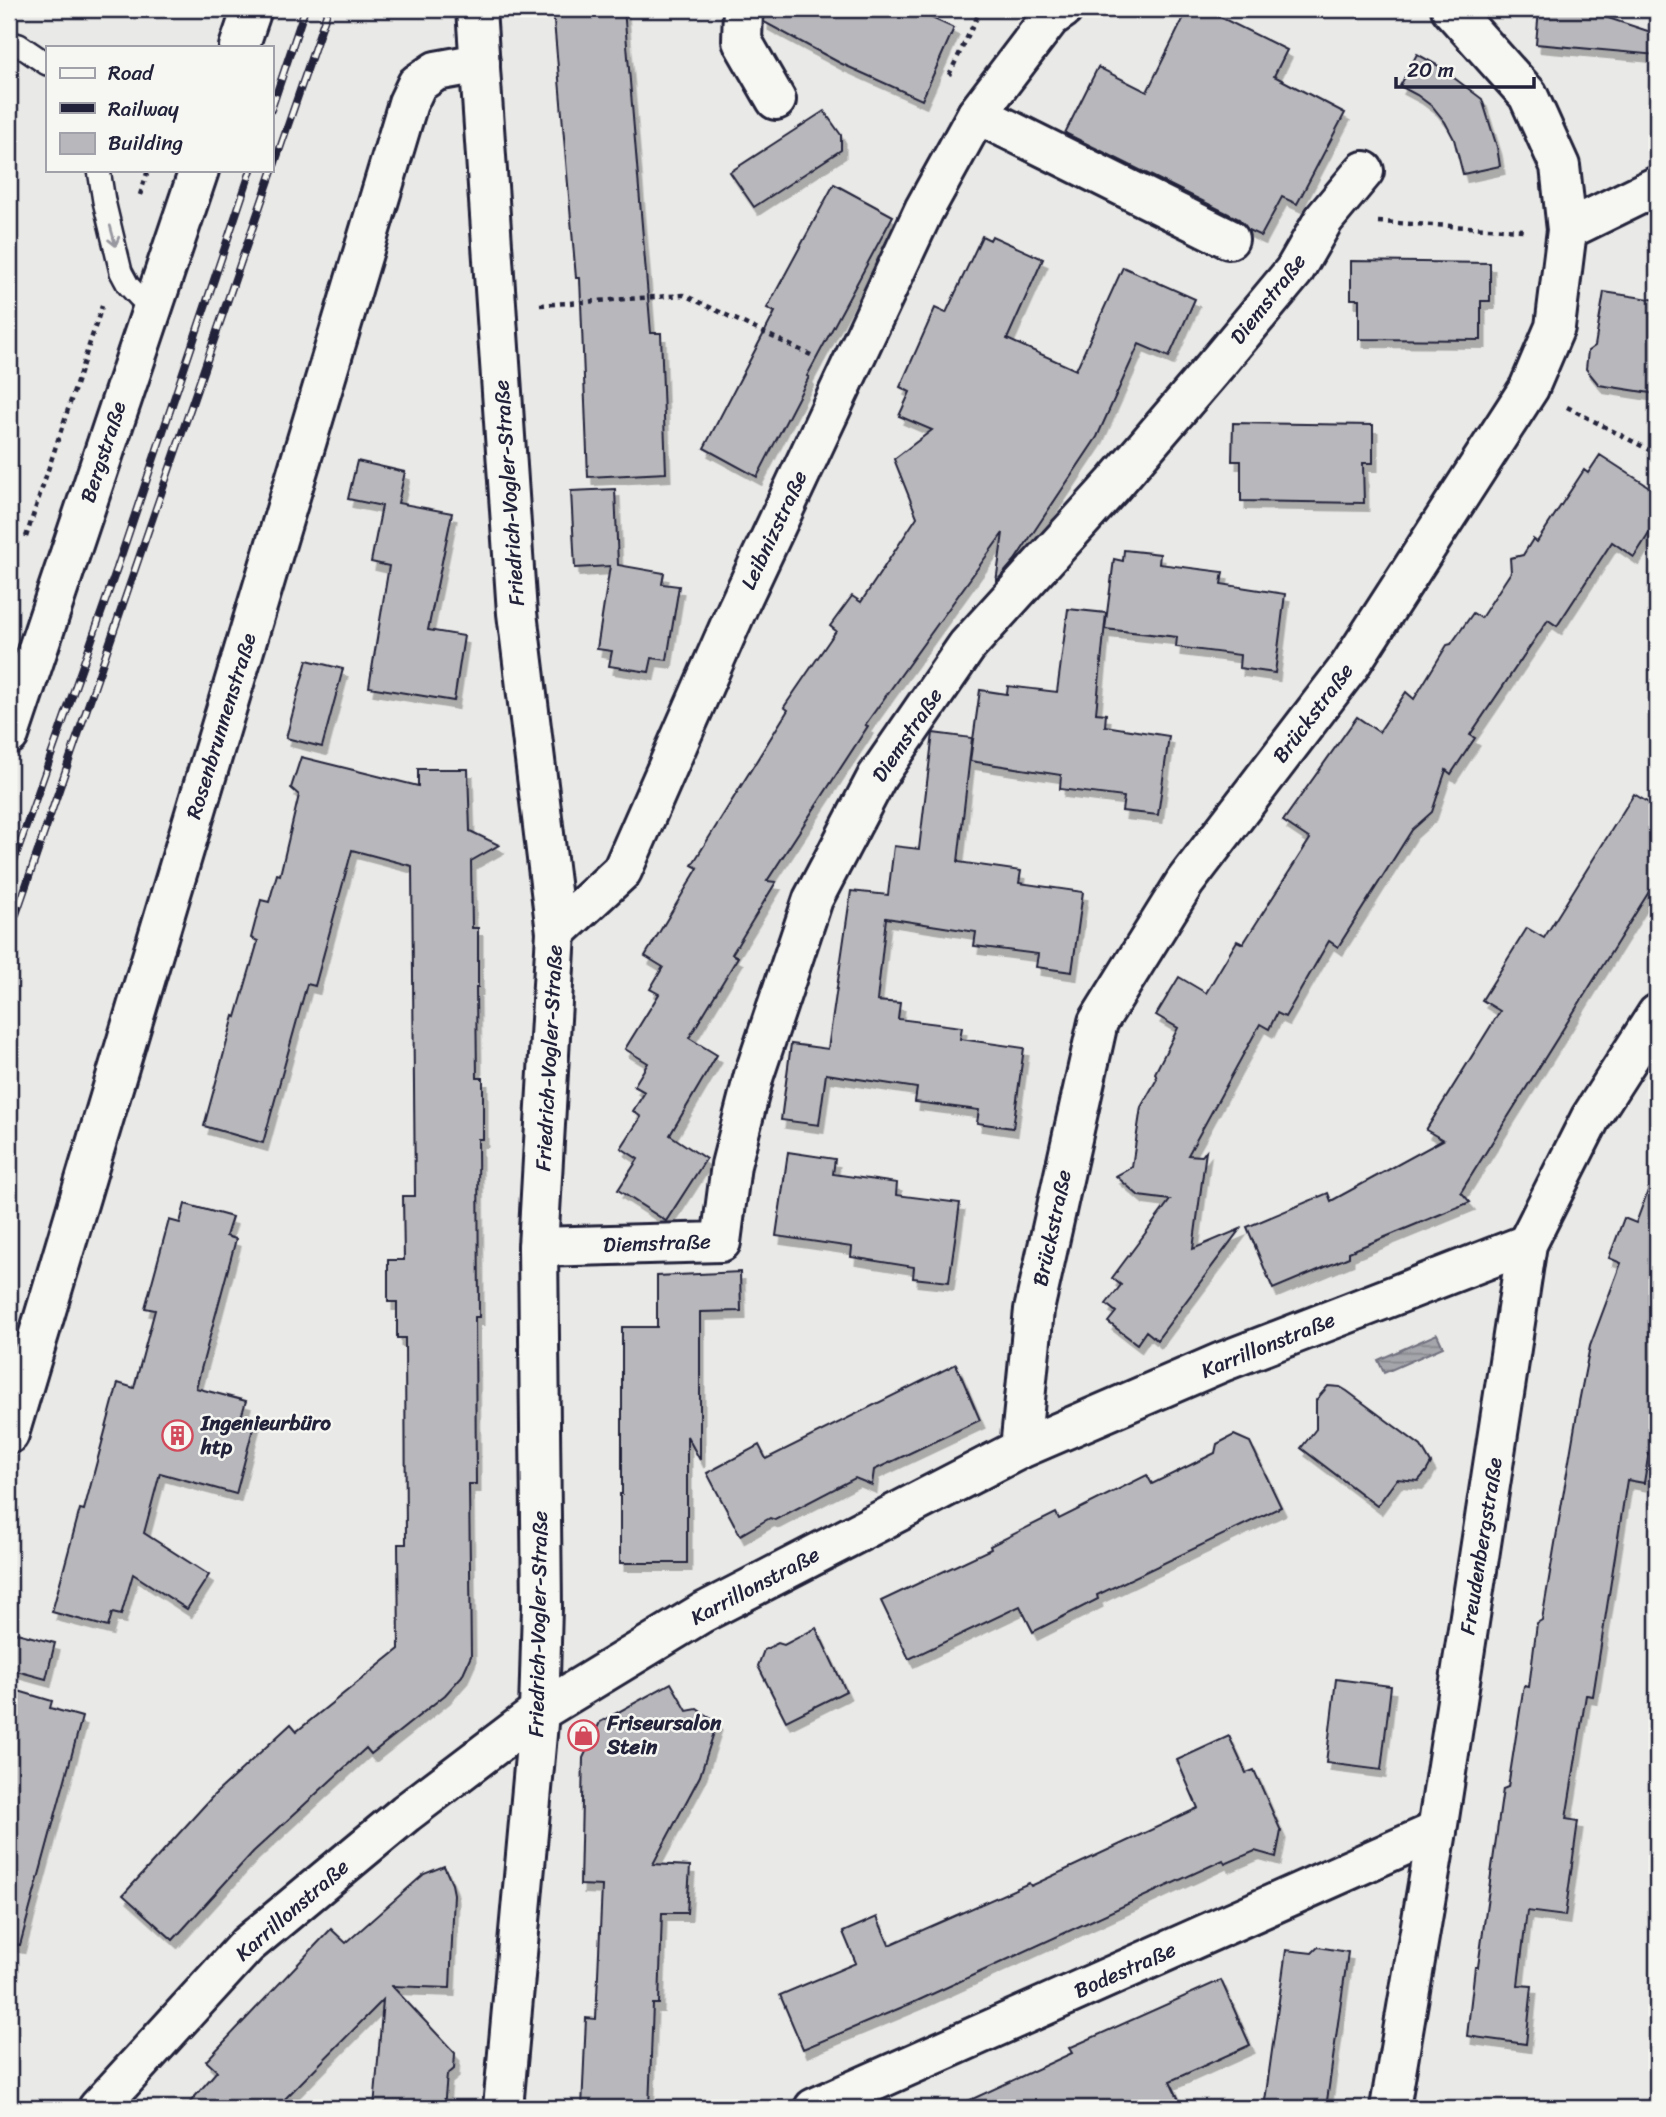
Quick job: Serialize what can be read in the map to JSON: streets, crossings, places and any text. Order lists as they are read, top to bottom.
{
  "streets": {
    "street": [
      "Diemstraße",
      "Bergstraße",
      "Friedrich-Vogler-Straße",
      "Leibnizstraße",
      "Brückstraße",
      "Rosenbrunnenstraße",
      "Karrillonstraße",
      "Freudenbergstraße",
      "Bodestraße"
    ]
  },
  "crossings": [
    ["Diemstraße", "Friedrich-Vogler-Straße"],
    ["Friedrich-Vogler-Straße", "Leibnizstraße"],
    ["Friedrich-Vogler-Straße", "Rosenbrunnenstraße"],
    ["Friedrich-Vogler-Straße", "Karrillonstraße"],
    ["Brückstraße", "Karrillonstraße"],
    ["Karrillonstraße", "Freudenbergstraße"],
    ["Freudenbergstraße", "Bodestraße"]
  ],
  "places": {
    "building": ["Ingenieurbüro htp"],
    "shop": ["Friseursalon Stein"]
  },
  "legend": ["Road", "Railway", "Building"],
  "scale_bar": "20 m"
}
